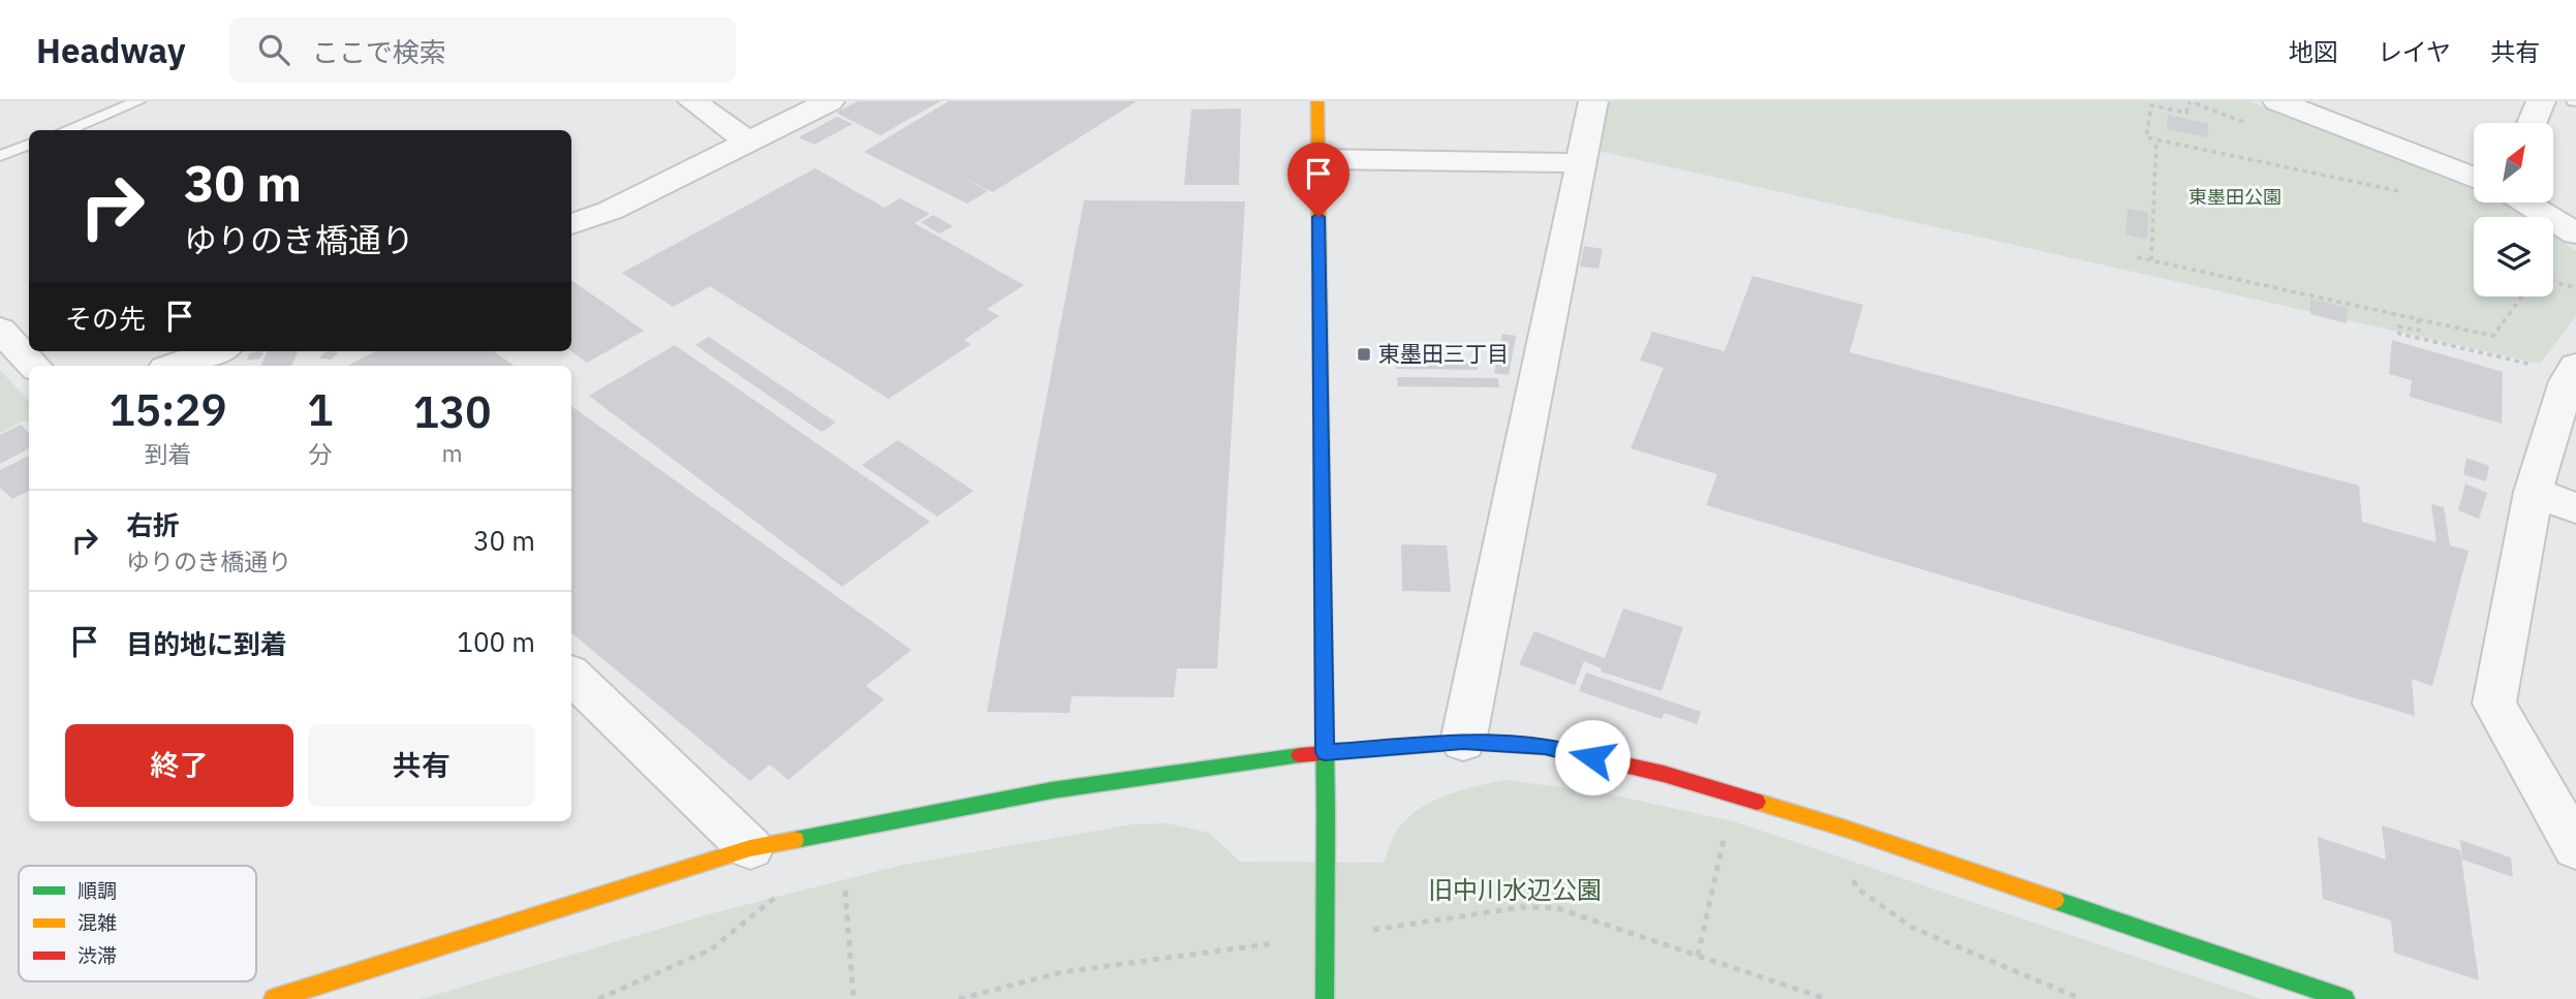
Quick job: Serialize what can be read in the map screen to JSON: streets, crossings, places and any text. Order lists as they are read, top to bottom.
{
  "parks": ["東墨田公園", "旧中川水辺公園"],
  "places": {
    "transit": ["東墨田三丁目"]
  },
  "legend": ["順調", "混雑", "渋滞"],
  "north": "top right",
  "page": {
    "header": "Headway",
    "search": "ここで検索",
    "nav": ["地図", "レイヤ", "共有"],
    "turn": ["30 m", "ゆりのき橋通り"],
    "then": "その先",
    "eta": [
      "15:29",
      "到着",
      "1",
      "分",
      "130",
      "m"
    ],
    "list": [
      {
        "name": "右折",
        "note": "ゆりのき橋通り",
        "value": "30 m"
      },
      {
        "name": "目的地に到着",
        "value": "100 m"
      }
    ],
    "buttons": ["終了", "共有"]
  }
}
